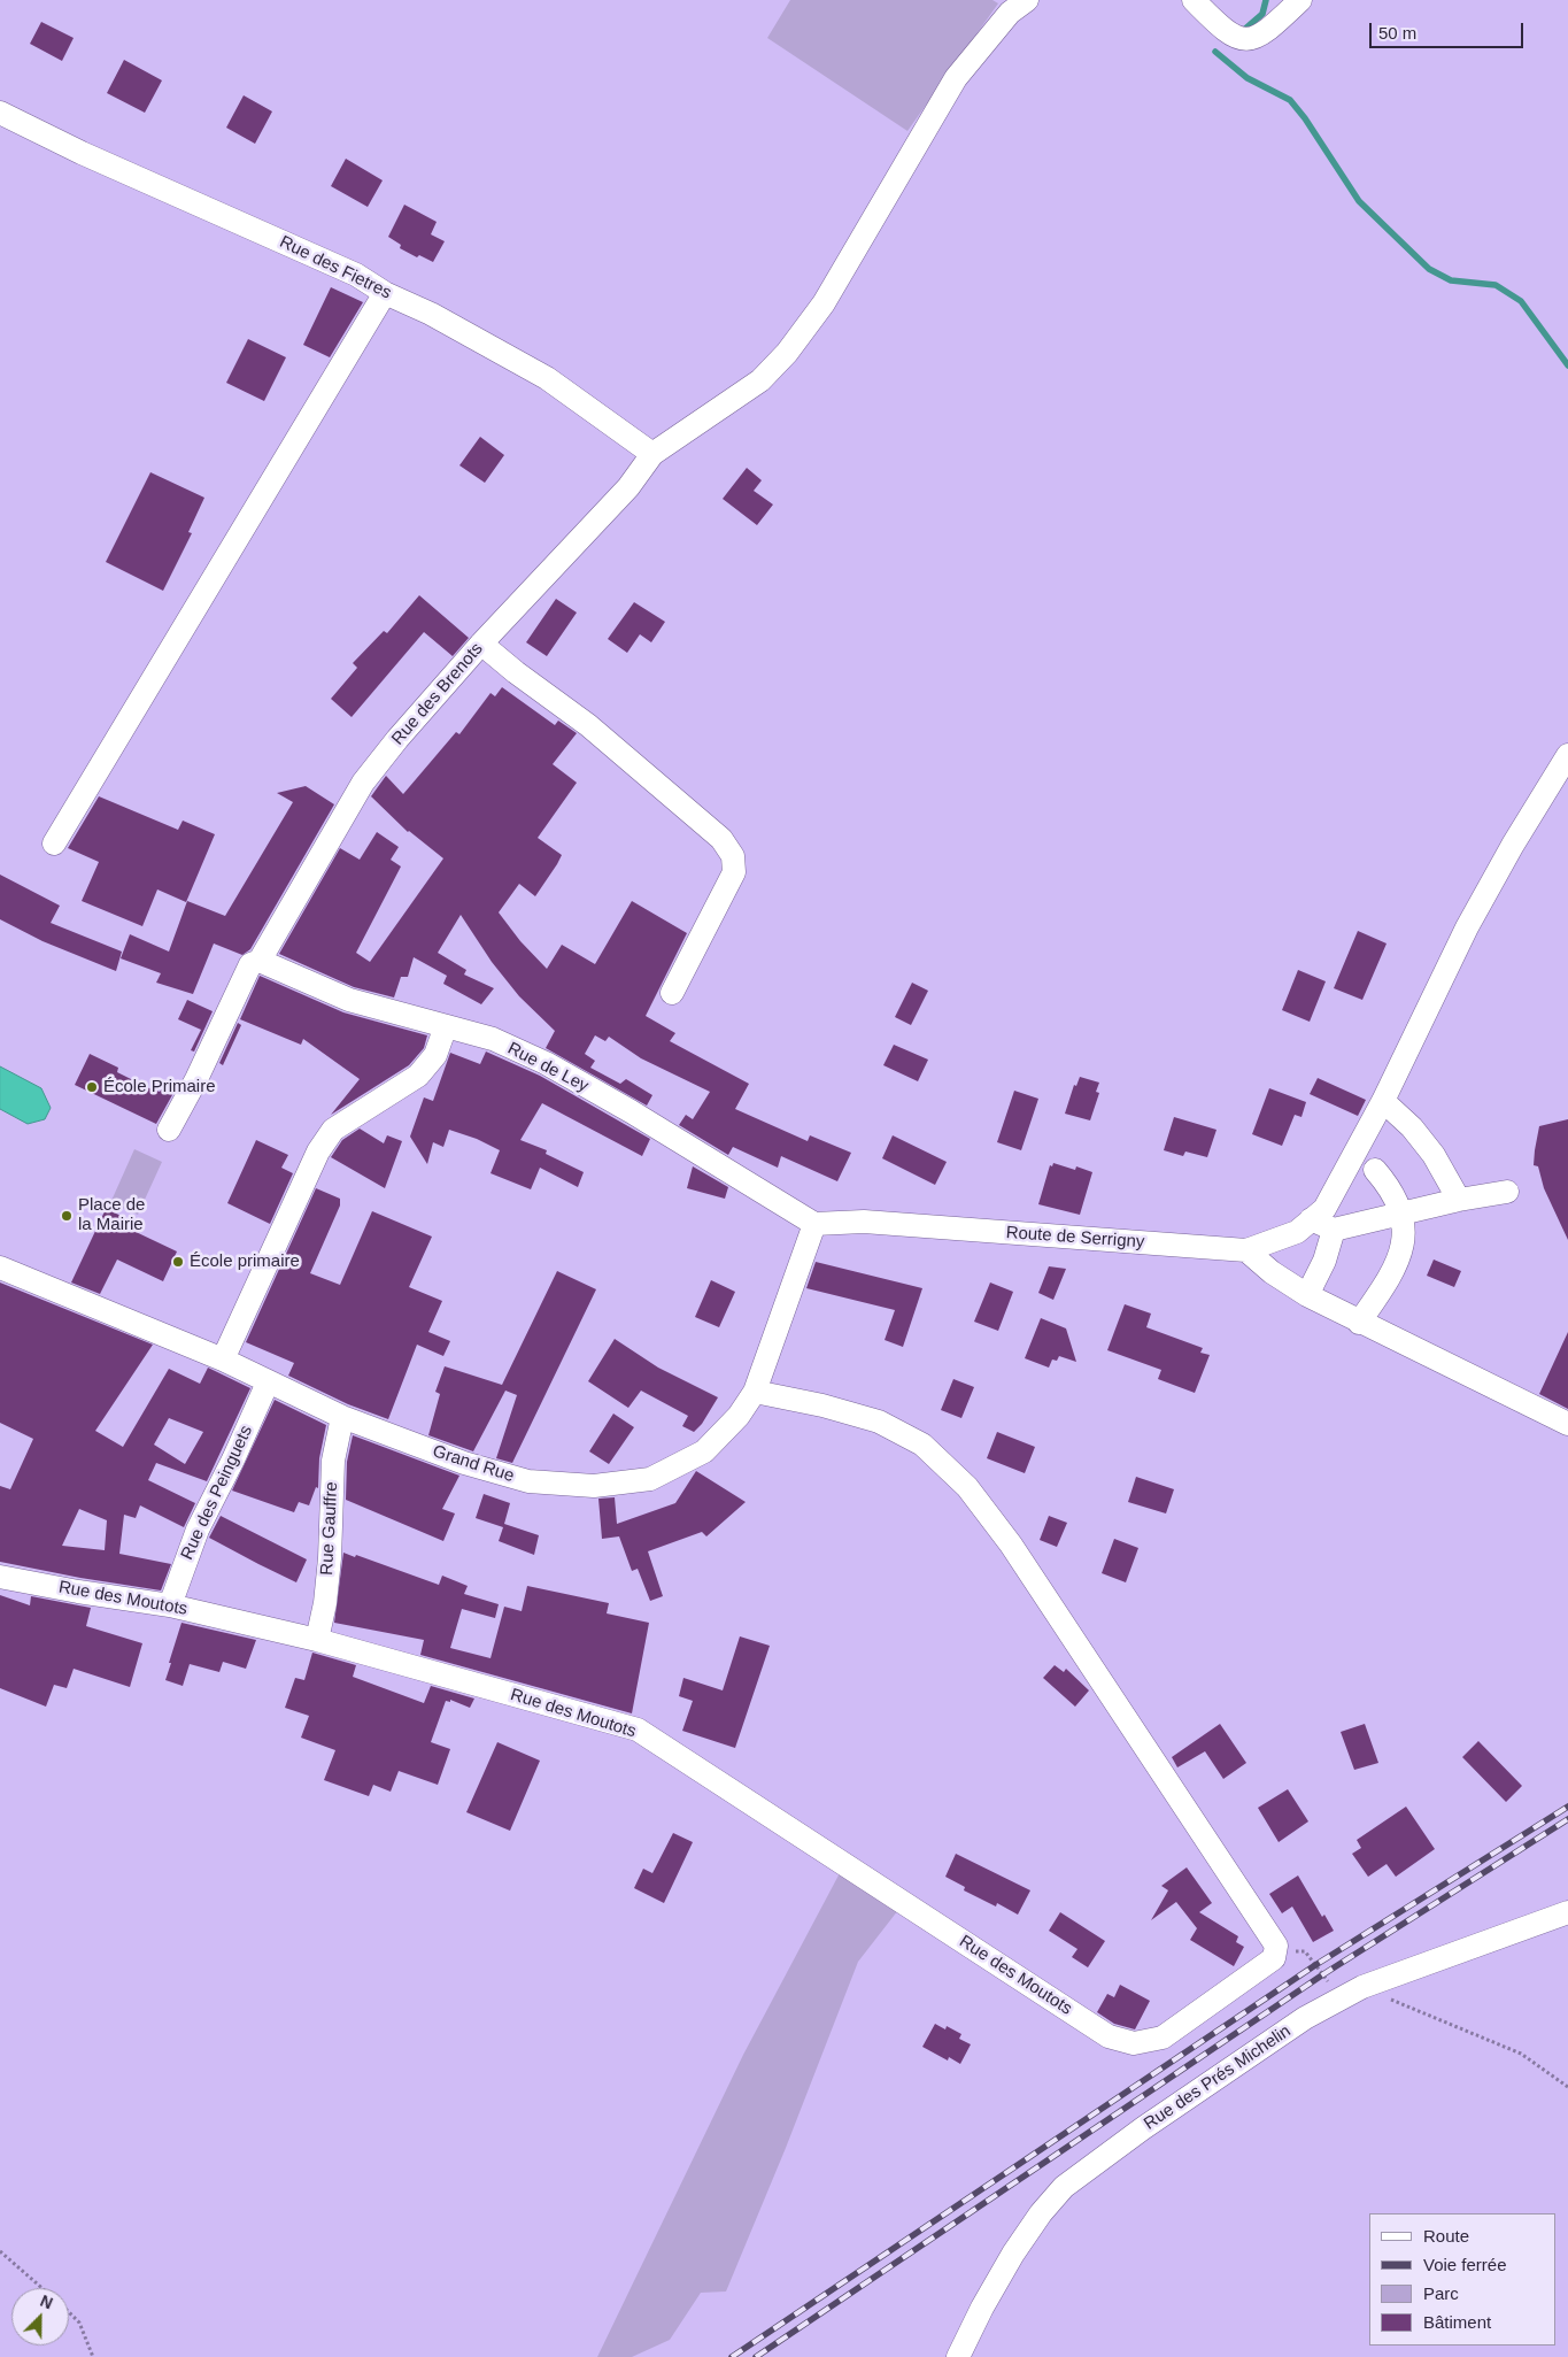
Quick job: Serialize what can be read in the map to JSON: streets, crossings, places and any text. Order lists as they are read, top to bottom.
{
  "streets": {
    "street": [
      "Rue des Fietres",
      "Rue des Brenots",
      "Rue de Ley",
      "Route de Serrigny",
      "Grand Rue",
      "Rue des Peinguets",
      "Rue Gauffre",
      "Rue des Moutots",
      "Rue des Prés Michelin"
    ]
  },
  "crossings": [
    ["Rue des Fietres", "Rue des Brenots"],
    ["Rue des Brenots", "Rue de Ley"],
    ["Rue de Ley", "Route de Serrigny"],
    ["Rue de Ley", "Grand Rue"],
    ["Route de Serrigny", "Grand Rue"],
    ["Grand Rue", "Rue des Peinguets"],
    ["Grand Rue", "Rue Gauffre"],
    ["Rue des Peinguets", "Rue des Moutots"],
    ["Rue Gauffre", "Rue des Moutots"]
  ],
  "places": ["École Primaire", "Place de la Mairie", "École primaire"],
  "legend": [
    "Route",
    "Voie ferrée",
    "Parc",
    "Bâtiment"
  ],
  "scale_bar": "50 m",
  "north": "top right"
}
